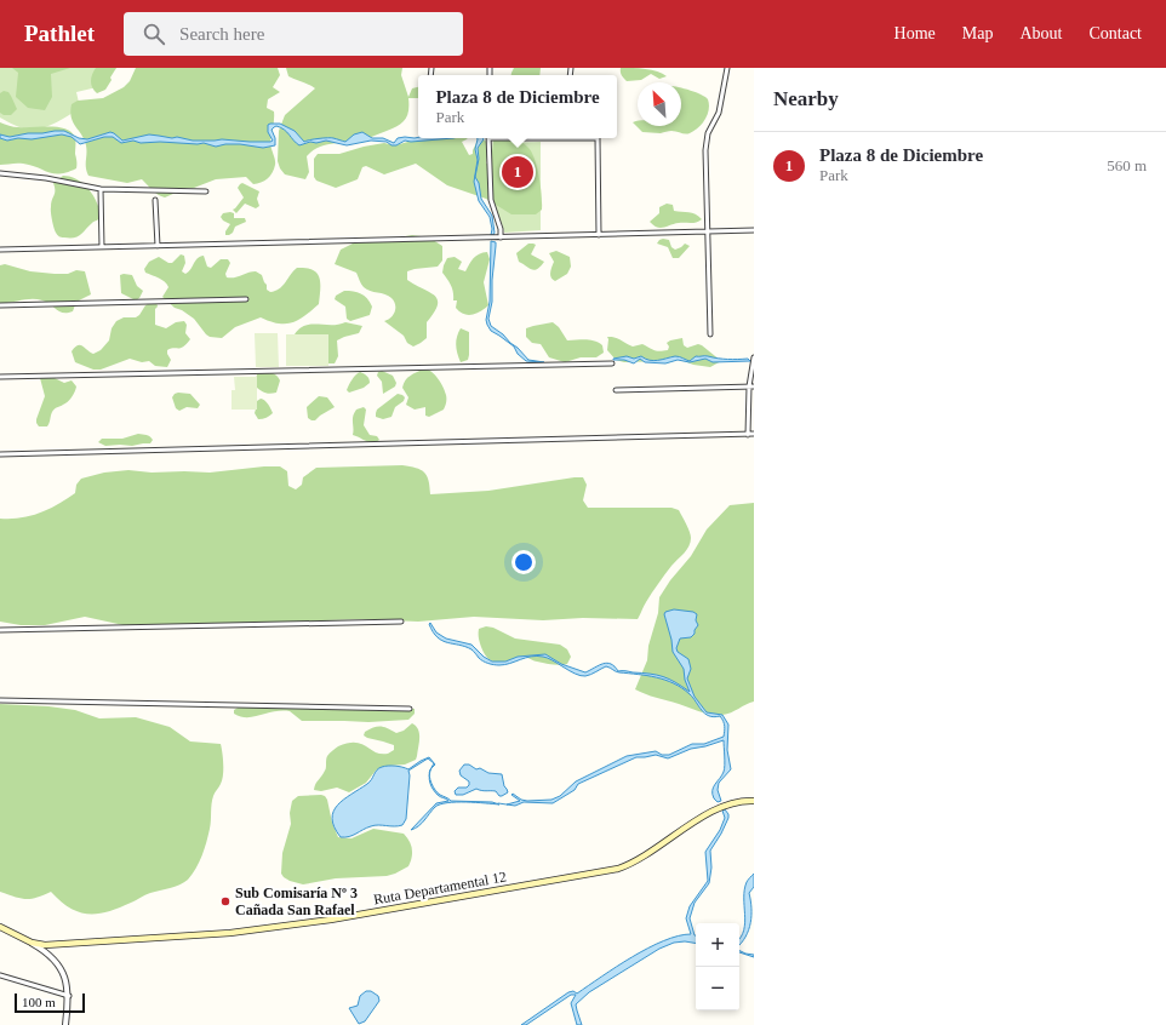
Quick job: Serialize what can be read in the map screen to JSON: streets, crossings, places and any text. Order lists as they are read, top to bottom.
{
  "streets": {
    "main road": ["Ruta Departamental 12"]
  },
  "places": ["Sub Comisaría Nº 3 Cañada San Rafael"],
  "scale_bar": "100 m",
  "north": "top left",
  "page": {
    "header": "Pathlet",
    "search": "Search here",
    "nav": [
      "Home",
      "Map",
      "About",
      "Contact"
    ],
    "heading": "Nearby",
    "popup": ["Plaza 8 de Diciembre", "Park"],
    "list": [
      {
        "mark": "1",
        "name": "Plaza 8 de Diciembre",
        "note": "Park",
        "value": "560 m"
      }
    ],
    "pins": "1",
    "map_buttons": ["+", "−"],
    "scale": "100 m"
  }
}
